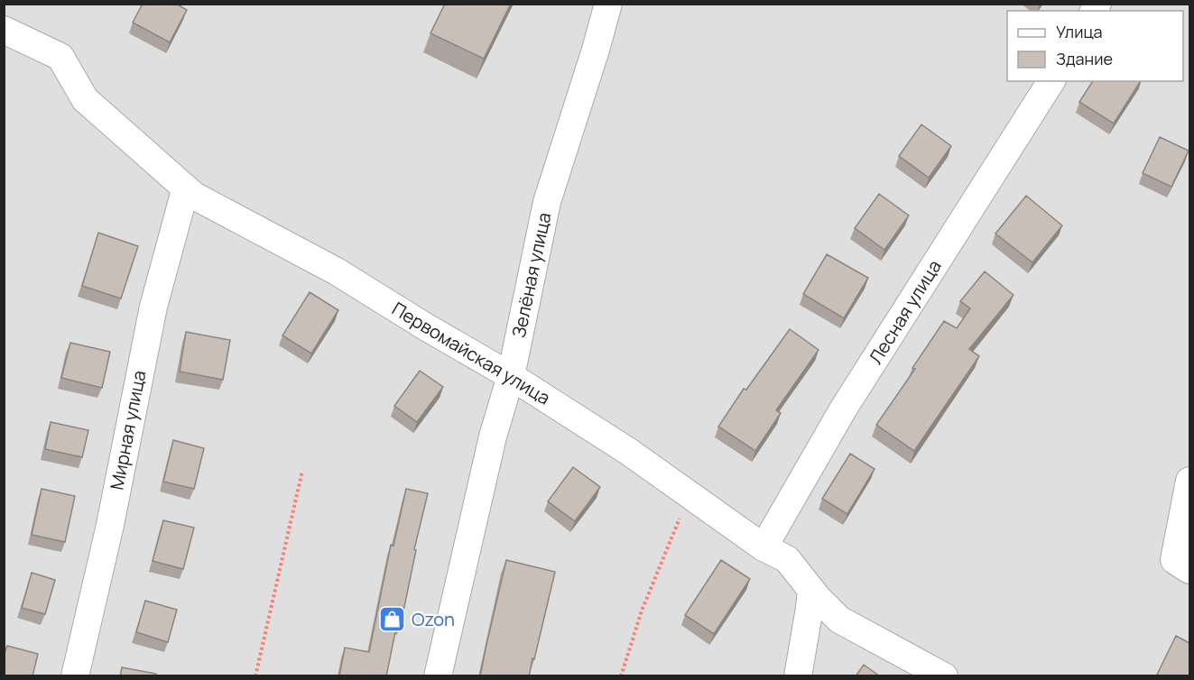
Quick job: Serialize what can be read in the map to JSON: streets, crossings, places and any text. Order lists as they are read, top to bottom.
{
  "streets": {
    "street": [
      "Зелёная улица",
      "Лесная улица",
      "Первомайская улица",
      "Мирная улица"
    ]
  },
  "crossings": [
    ["Зелёная улица", "Первомайская улица"],
    ["Лесная улица", "Первомайская улица"],
    ["Первомайская улица", "Мирная улица"]
  ],
  "places": {
    "shop": ["Ozon"]
  },
  "legend": ["Улица", "Здание"]
}
